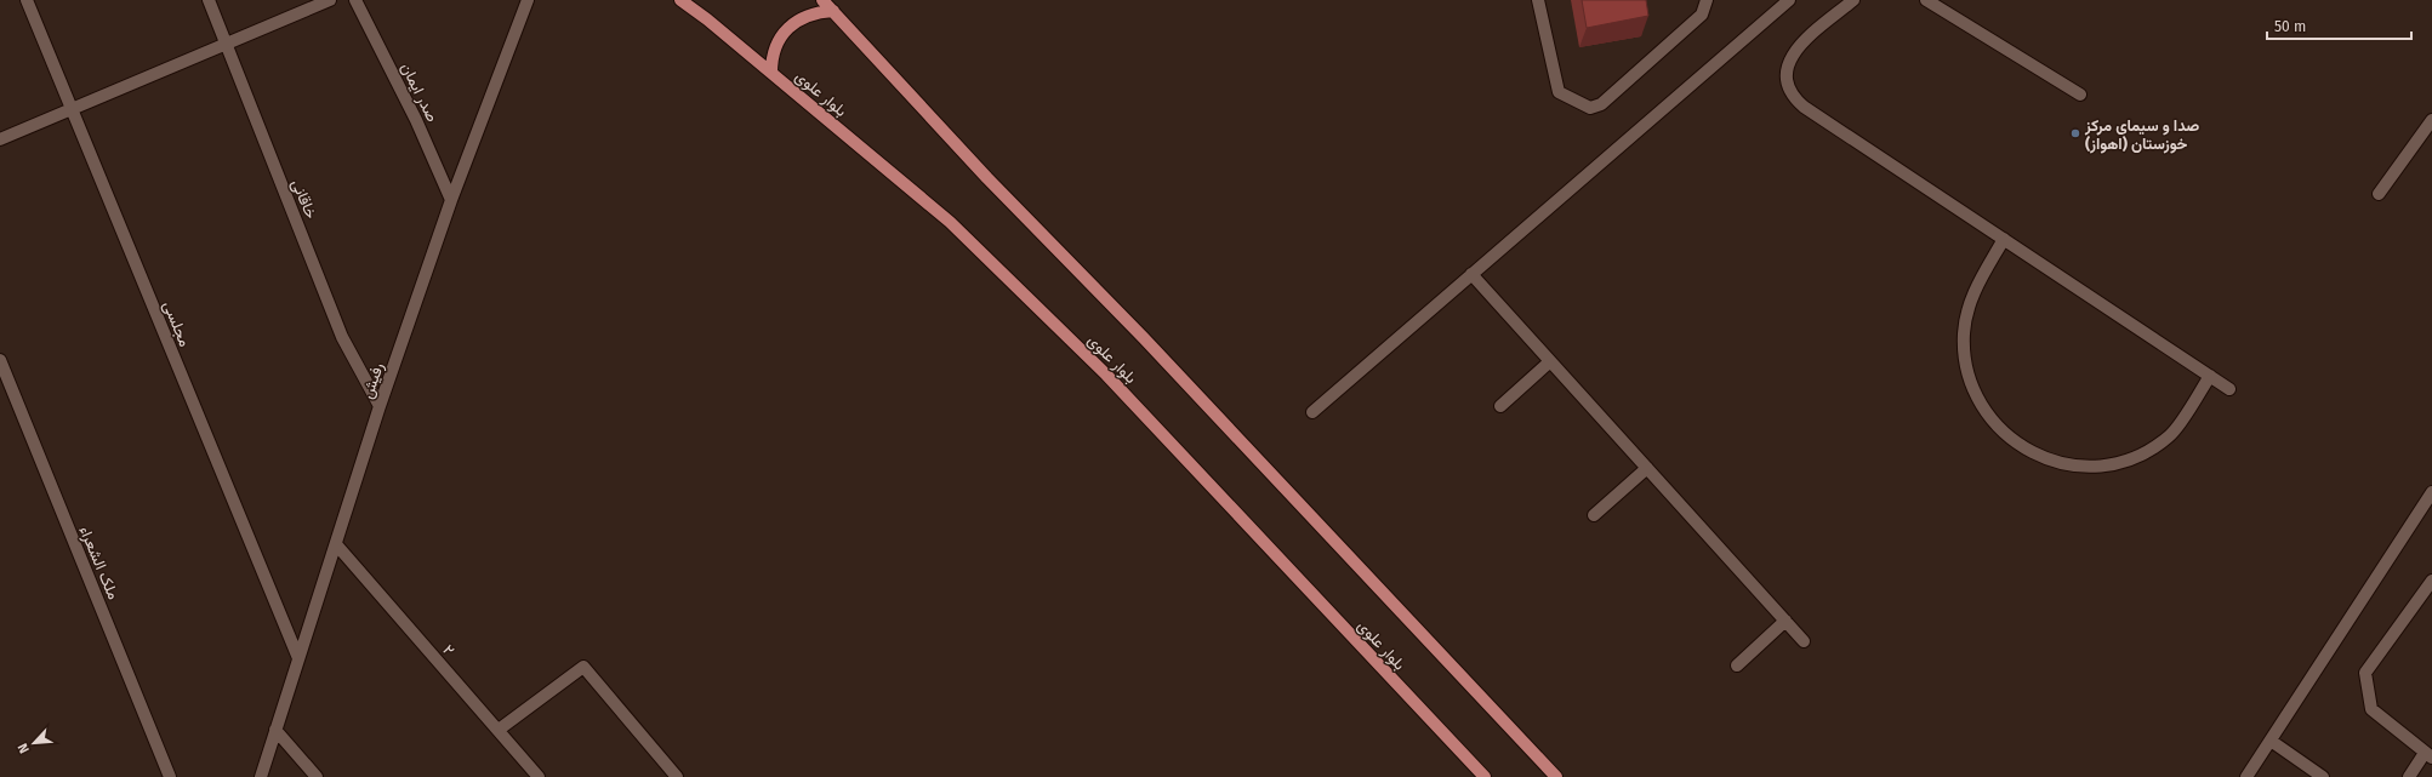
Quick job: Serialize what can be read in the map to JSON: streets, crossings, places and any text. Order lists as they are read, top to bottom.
{
  "streets": {
    "main road": ["بلوار علوی"],
    "street": [
      "صدر ایمان",
      "خاقانی",
      "مجلسی",
      "رفیش",
      "ملک الشعراء",
      "۲"
    ]
  },
  "crossings": [
    ["صدر ایمان", "رفیش"],
    ["خاقانی", "رفیش"],
    ["مجلسی", "رفیش"],
    ["رفیش", "۲"]
  ],
  "places": ["صدا و سیمای مرکز خوزستان (اهواز)"],
  "scale_bar": "50 m",
  "north": "bottom left"
}
